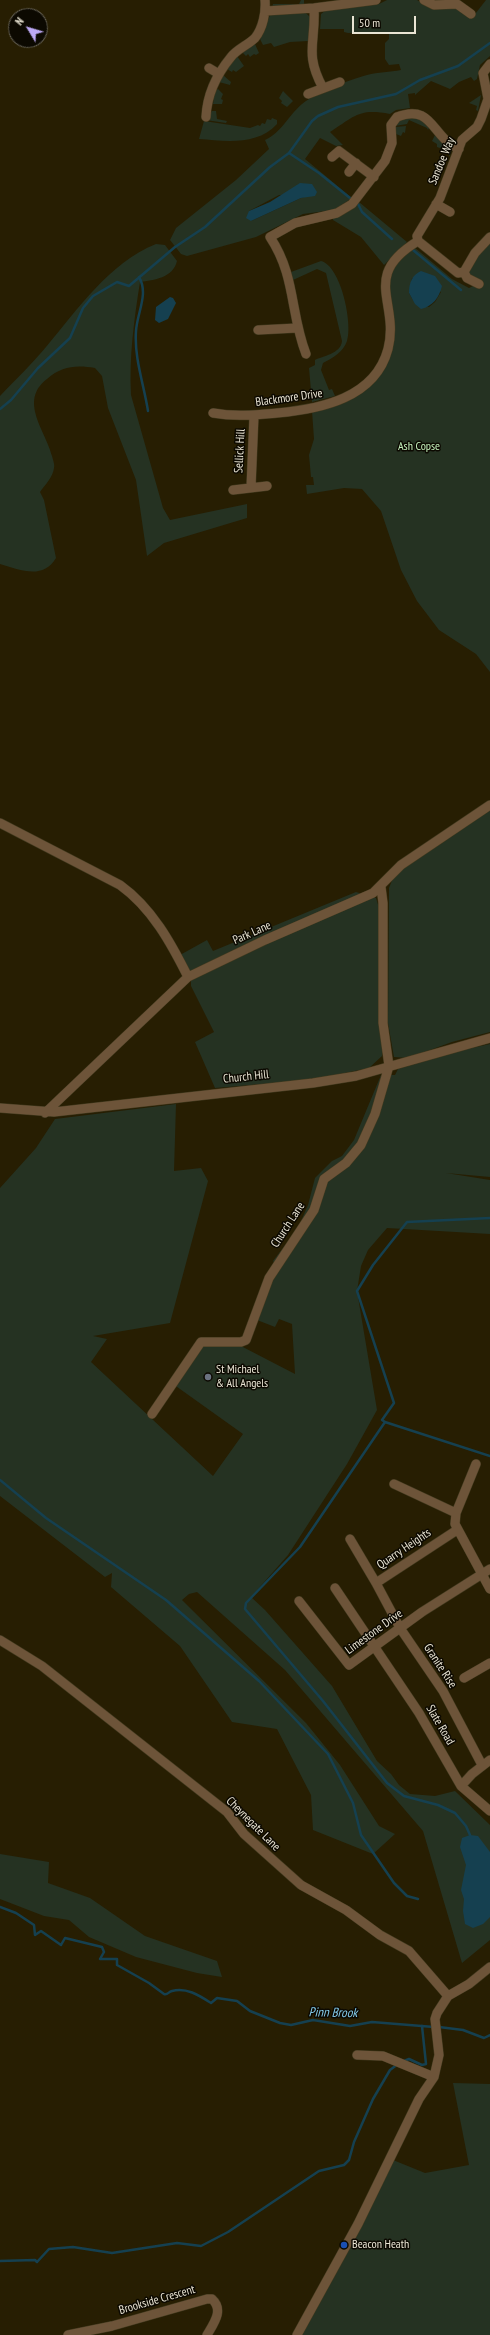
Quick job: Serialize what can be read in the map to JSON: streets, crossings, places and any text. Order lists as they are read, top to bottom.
{
  "streets": {
    "street": [
      "Sandoe Way",
      "Blackmore Drive",
      "Sellick Hill",
      "Park Lane",
      "Church Hill",
      "Church Lane",
      "Quarry Heights",
      "Limestone Drive",
      "Granite Rise",
      "Slate Road",
      "Cheynegate Lane",
      "Brookside Crescent"
    ]
  },
  "crossings": [
    ["Sandoe Way", "Blackmore Drive"],
    ["Blackmore Drive", "Sellick Hill"],
    ["Park Lane", "Church Hill"],
    ["Park Lane", "Church Lane"],
    ["Church Hill", "Church Lane"],
    ["Quarry Heights", "Granite Rise"],
    ["Limestone Drive", "Granite Rise"],
    ["Limestone Drive", "Slate Road"]
  ],
  "water": ["Pinn Brook"],
  "parks": ["Ash Copse"],
  "places": ["St Michael & All Angels", "Beacon Heath"],
  "scale_bar": "50 m",
  "north": "top left"
}
